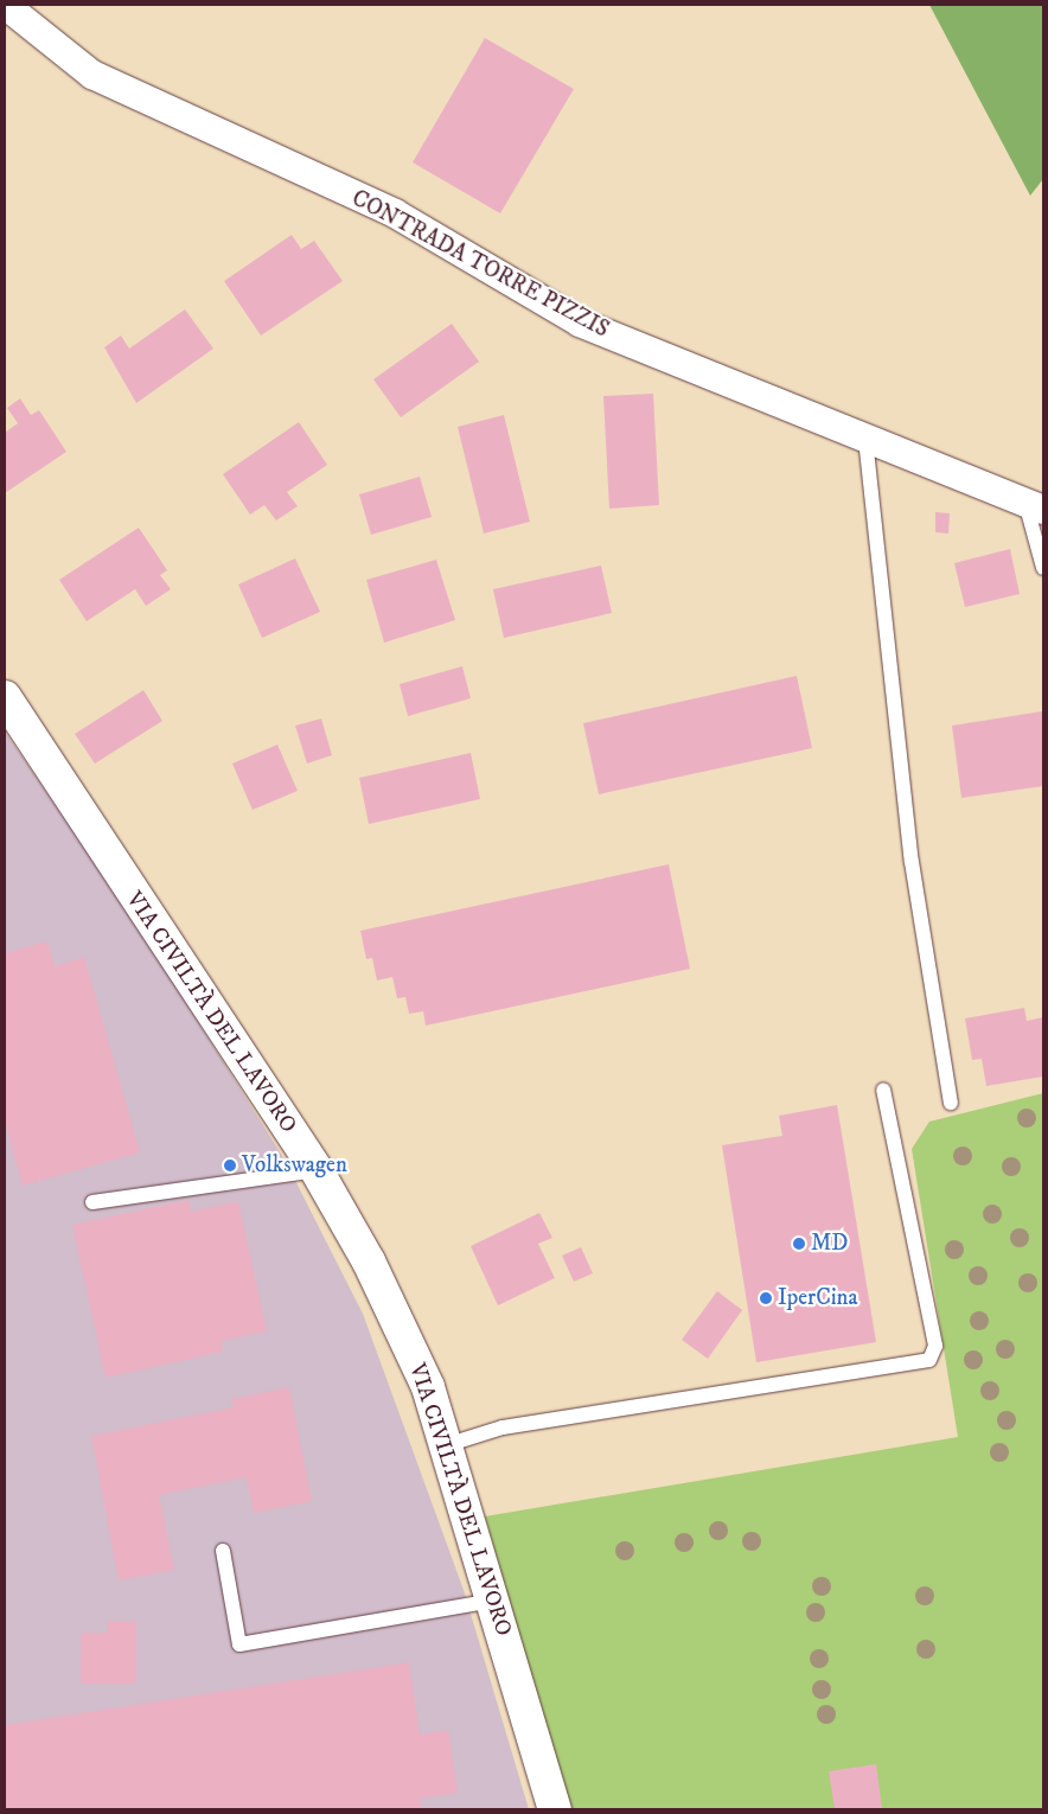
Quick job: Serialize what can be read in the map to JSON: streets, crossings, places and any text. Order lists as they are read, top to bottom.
{
  "streets": {
    "main road": ["VIA CIVILTÀ DEL LAVORO"],
    "street": ["CONTRADA TORRE PIZZIS"]
  },
  "places": ["Volkswagen", "MD", "IperCina"]
}
